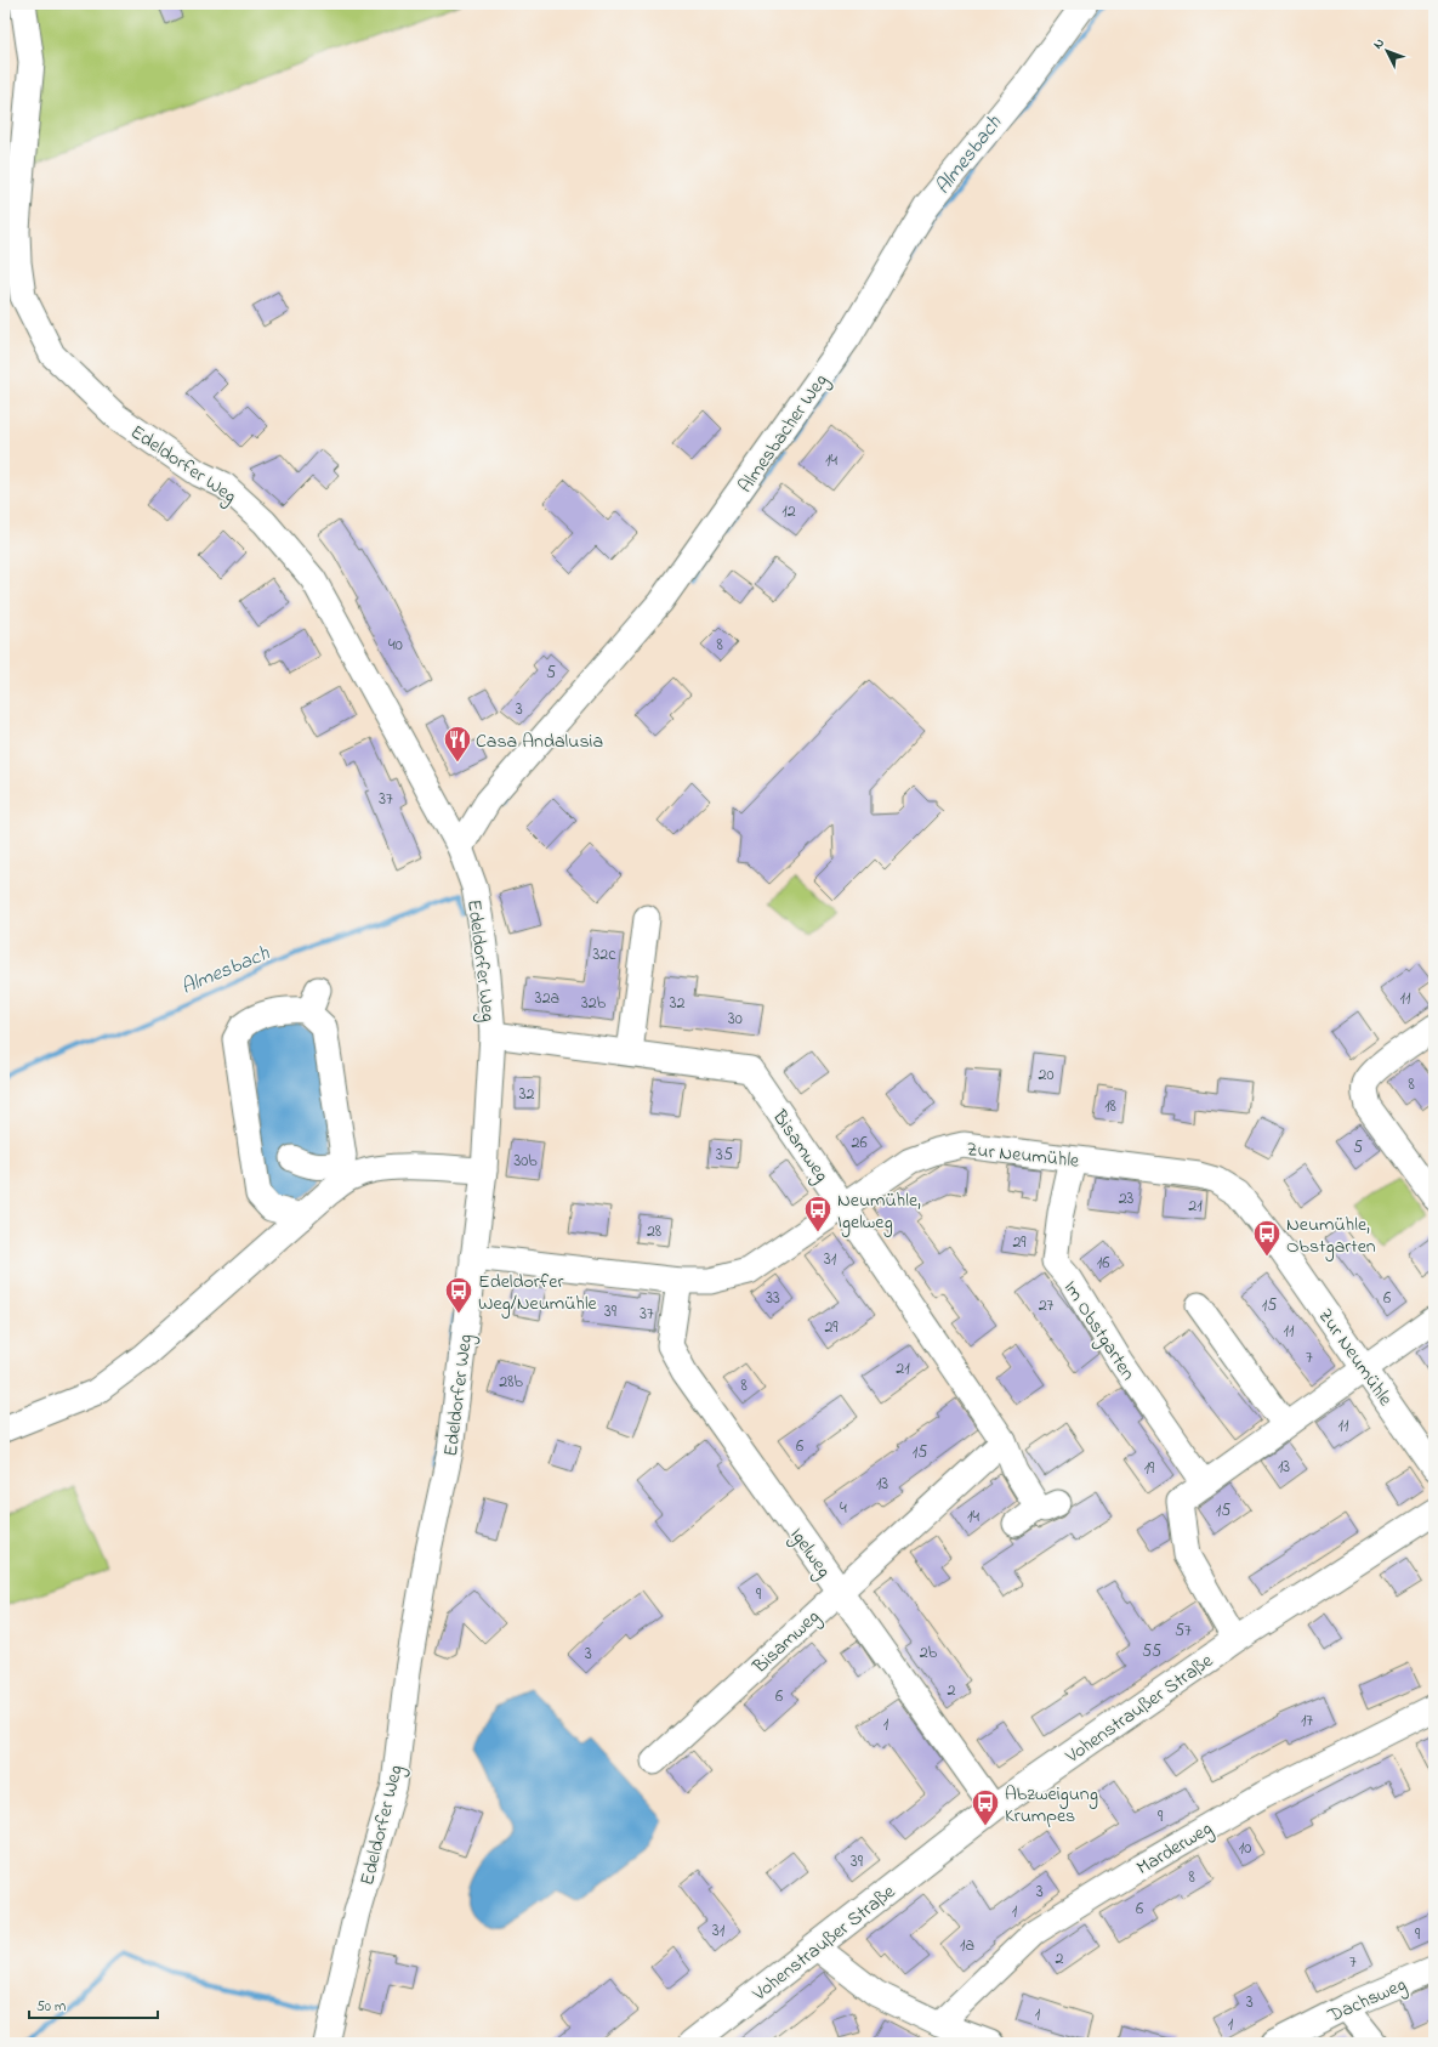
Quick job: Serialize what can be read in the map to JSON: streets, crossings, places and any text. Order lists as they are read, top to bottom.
{
  "streets": {
    "main road": ["Vohenstraußer Straße"],
    "street": [
      "Almesbacher Weg",
      "Edeldorfer Weg",
      "Bisamweg",
      "Zur Neumühle",
      "Im Obstgarten",
      "Igelweg",
      "Marderweg",
      "Dachsweg"
    ]
  },
  "crossings": [
    ["Almesbacher Weg", "Edeldorfer Weg"],
    ["Edeldorfer Weg", "Bisamweg"],
    ["Edeldorfer Weg", "Zur Neumühle"],
    ["Bisamweg", "Zur Neumühle"],
    ["Bisamweg", "Igelweg"],
    ["Zur Neumühle", "Im Obstgarten"],
    ["Zur Neumühle", "Igelweg"],
    ["Igelweg", "Vohenstraußer Straße"]
  ],
  "water": ["Almesbach"],
  "places": {
    "restaurant": ["Casa Andalusia"],
    "bus stop": [
      "Neumühle, Igelweg",
      "Neumühle, Obstgarten",
      "Edeldorfer Weg/Neumühle",
      "Abzweigung Krumpes"
    ]
  },
  "house_numbers": [
    "14",
    "12",
    "40",
    "8",
    "5",
    "3",
    "37",
    "32c",
    "32a",
    "11",
    "32b",
    "32",
    "30",
    "20",
    "8",
    "32",
    "18",
    "26",
    "5",
    "35",
    "30b",
    "23",
    "21",
    "28",
    "29",
    "31",
    "16",
    "33",
    "6",
    "27",
    "15",
    "39",
    "37",
    "29",
    "11",
    "7",
    "21",
    "28b",
    "8",
    "11",
    "6",
    "15",
    "13",
    "19",
    "13",
    "4",
    "15",
    "14",
    "9",
    "57",
    "55",
    "2b",
    "3",
    "2",
    "6",
    "17",
    "1",
    "9",
    "10",
    "39",
    "8",
    "3",
    "6",
    "1",
    "31",
    "9",
    "1a",
    "2",
    "7",
    "3",
    "1",
    "1"
  ],
  "scale_bar": "50 m",
  "north": "top left"
}
